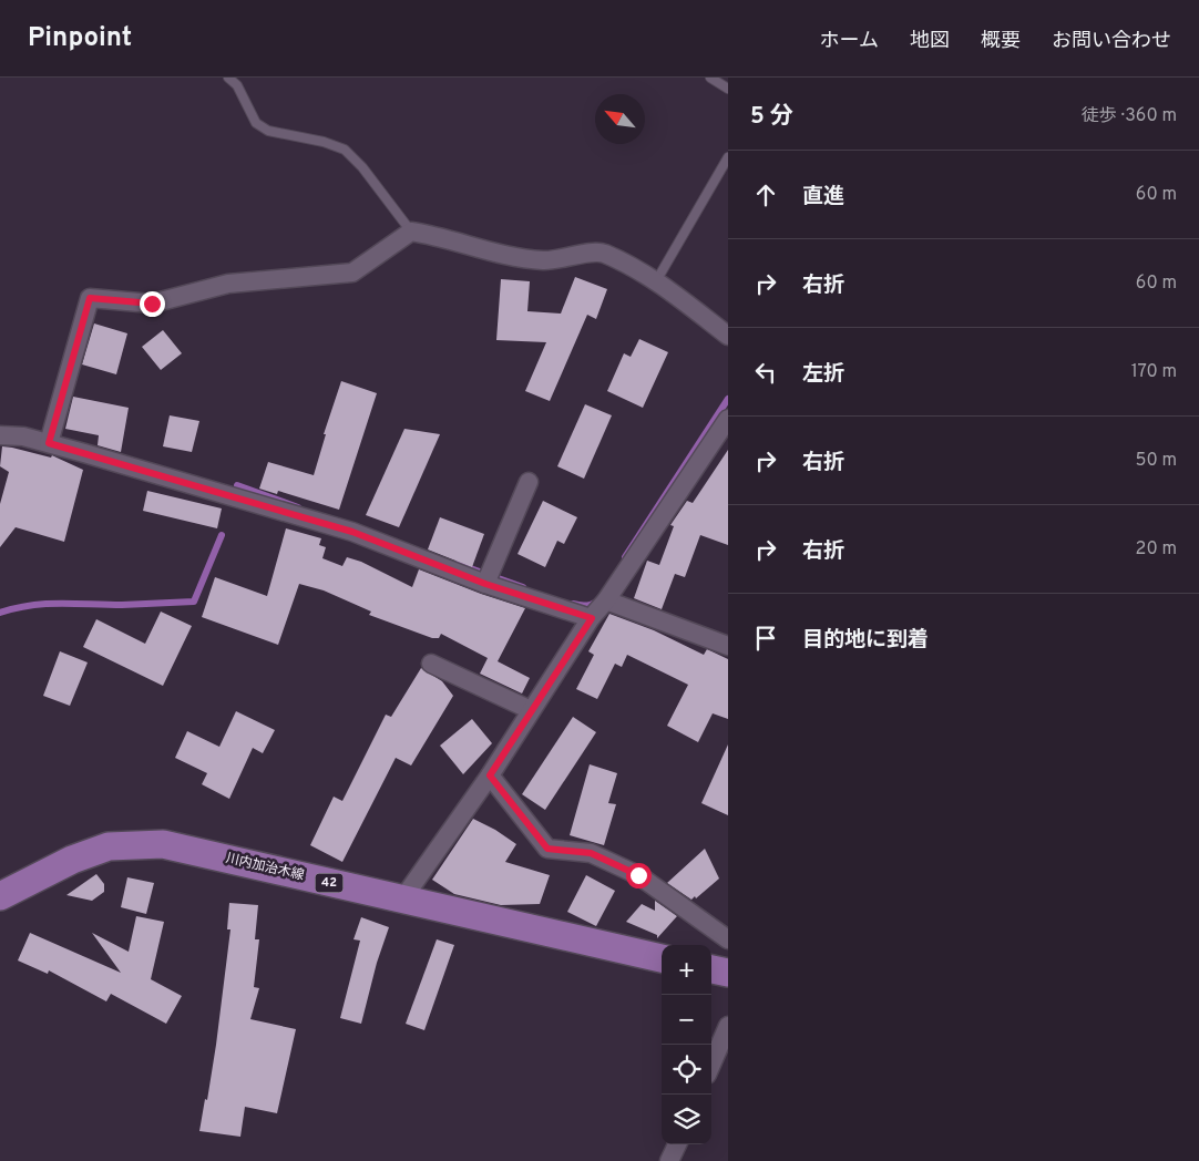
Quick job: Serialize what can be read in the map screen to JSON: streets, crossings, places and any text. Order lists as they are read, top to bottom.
{
  "streets": {
    "main road": ["川内加治木線", "42"]
  },
  "north": "top left",
  "page": {
    "header": "Pinpoint",
    "nav": [
      "ホーム",
      "地図",
      "概要",
      "お問い合わせ"
    ],
    "heading": ["5 分", "徒歩 · 360 m"],
    "list": [
      ["直進", "60 m"],
      ["右折", "60 m"],
      ["左折", "170 m"],
      ["右折", "50 m"],
      ["右折", "20 m"],
      "目的地に到着"
    ],
    "map_buttons": ["+", "−"]
  }
}
